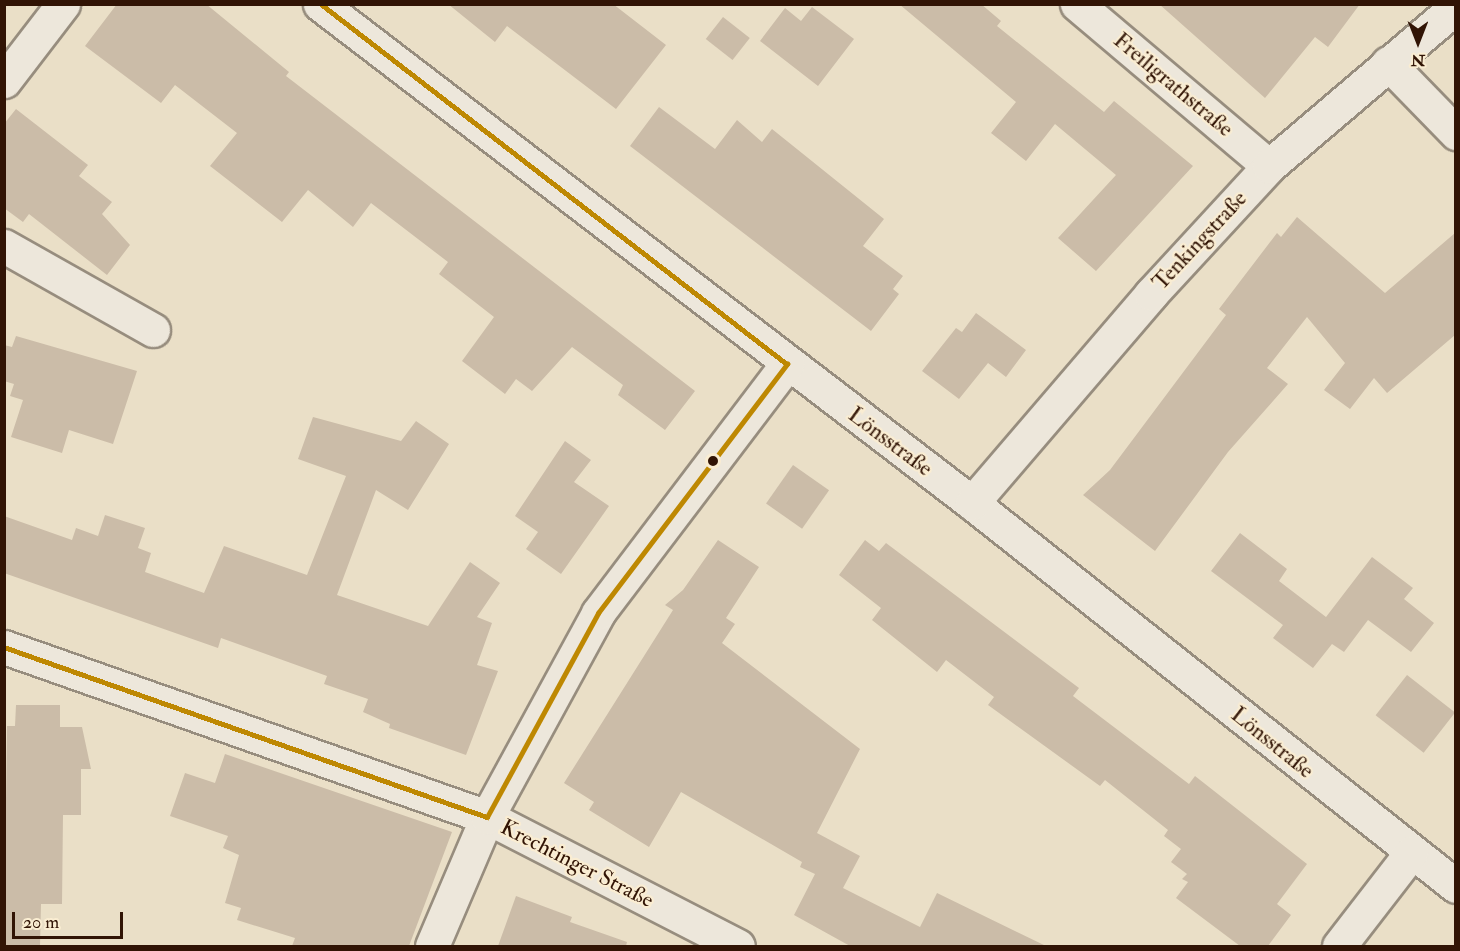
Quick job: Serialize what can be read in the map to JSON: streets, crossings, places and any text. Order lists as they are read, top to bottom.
{
  "streets": {
    "street": [
      "Freiligrathstraße",
      "Tenkingstraße",
      "Lönsstraße",
      "Krechtinger Straße"
    ]
  },
  "crossings": [
    ["Freiligrathstraße", "Tenkingstraße"],
    ["Tenkingstraße", "Lönsstraße"]
  ],
  "scale_bar": "20 m",
  "north": "bottom"
}
